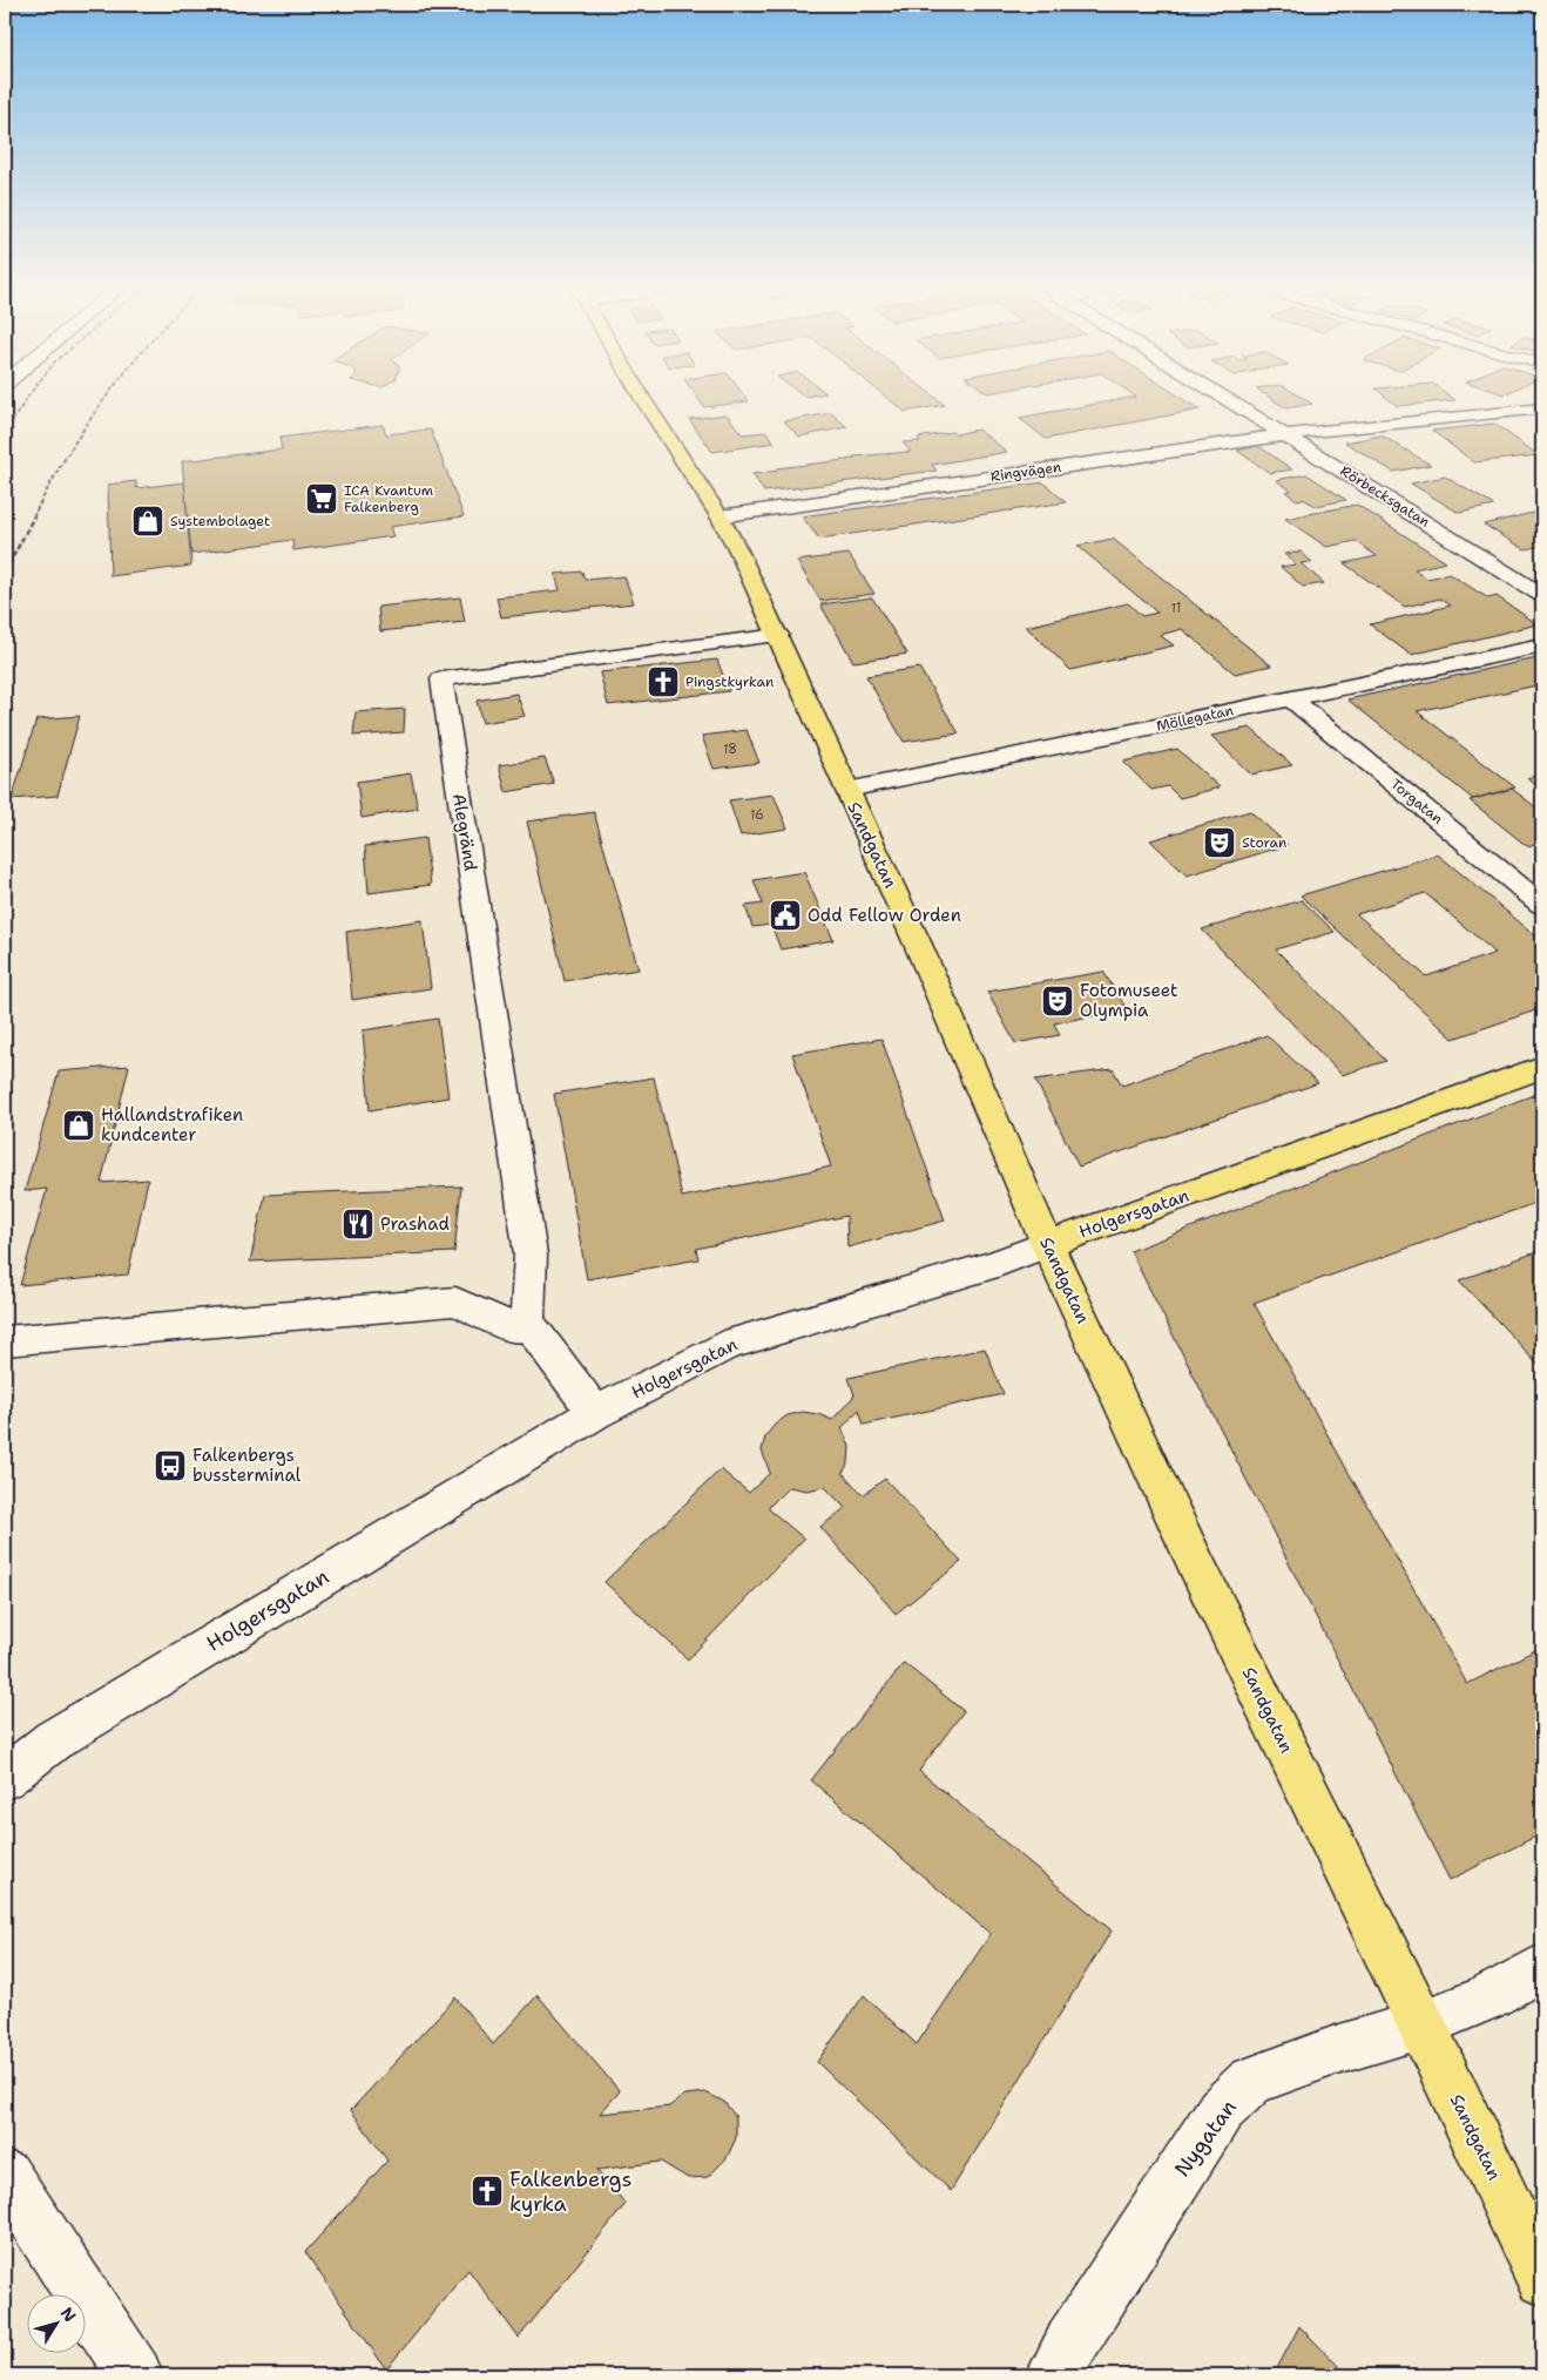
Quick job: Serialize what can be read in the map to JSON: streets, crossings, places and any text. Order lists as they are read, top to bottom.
{
  "streets": {
    "main road": ["Sandgatan", "Holgersgatan"],
    "street": [
      "Ringvägen",
      "Rörbecksgatan",
      "Möllegatan",
      "Torgatan",
      "Alegränd",
      "Nygatan"
    ]
  },
  "crossings": [
    ["Ringvägen", "Rörbecksgatan"],
    ["Ringvägen", "Sandgatan"],
    ["Möllegatan", "Torgatan"],
    ["Möllegatan", "Sandgatan"],
    ["Alegränd", "Sandgatan"],
    ["Sandgatan", "Holgersgatan"],
    ["Sandgatan", "Nygatan"]
  ],
  "places": {
    "supermarket": ["ICA Kvantum Falkenberg"],
    "shop": ["Systembolaget", "Hallandstrafiken kundcenter"],
    "church": ["Pingstkyrkan", "Falkenbergs kyrka"],
    "theatre": ["Storan", "Fotomuseet Olympia"],
    "public building": ["Odd Fellow Orden"],
    "restaurant": ["Prashad"],
    "bus stop": ["Falkenbergs bussterminal"]
  },
  "house_numbers": ["11", "18", "16"],
  "north": "top right"
}
